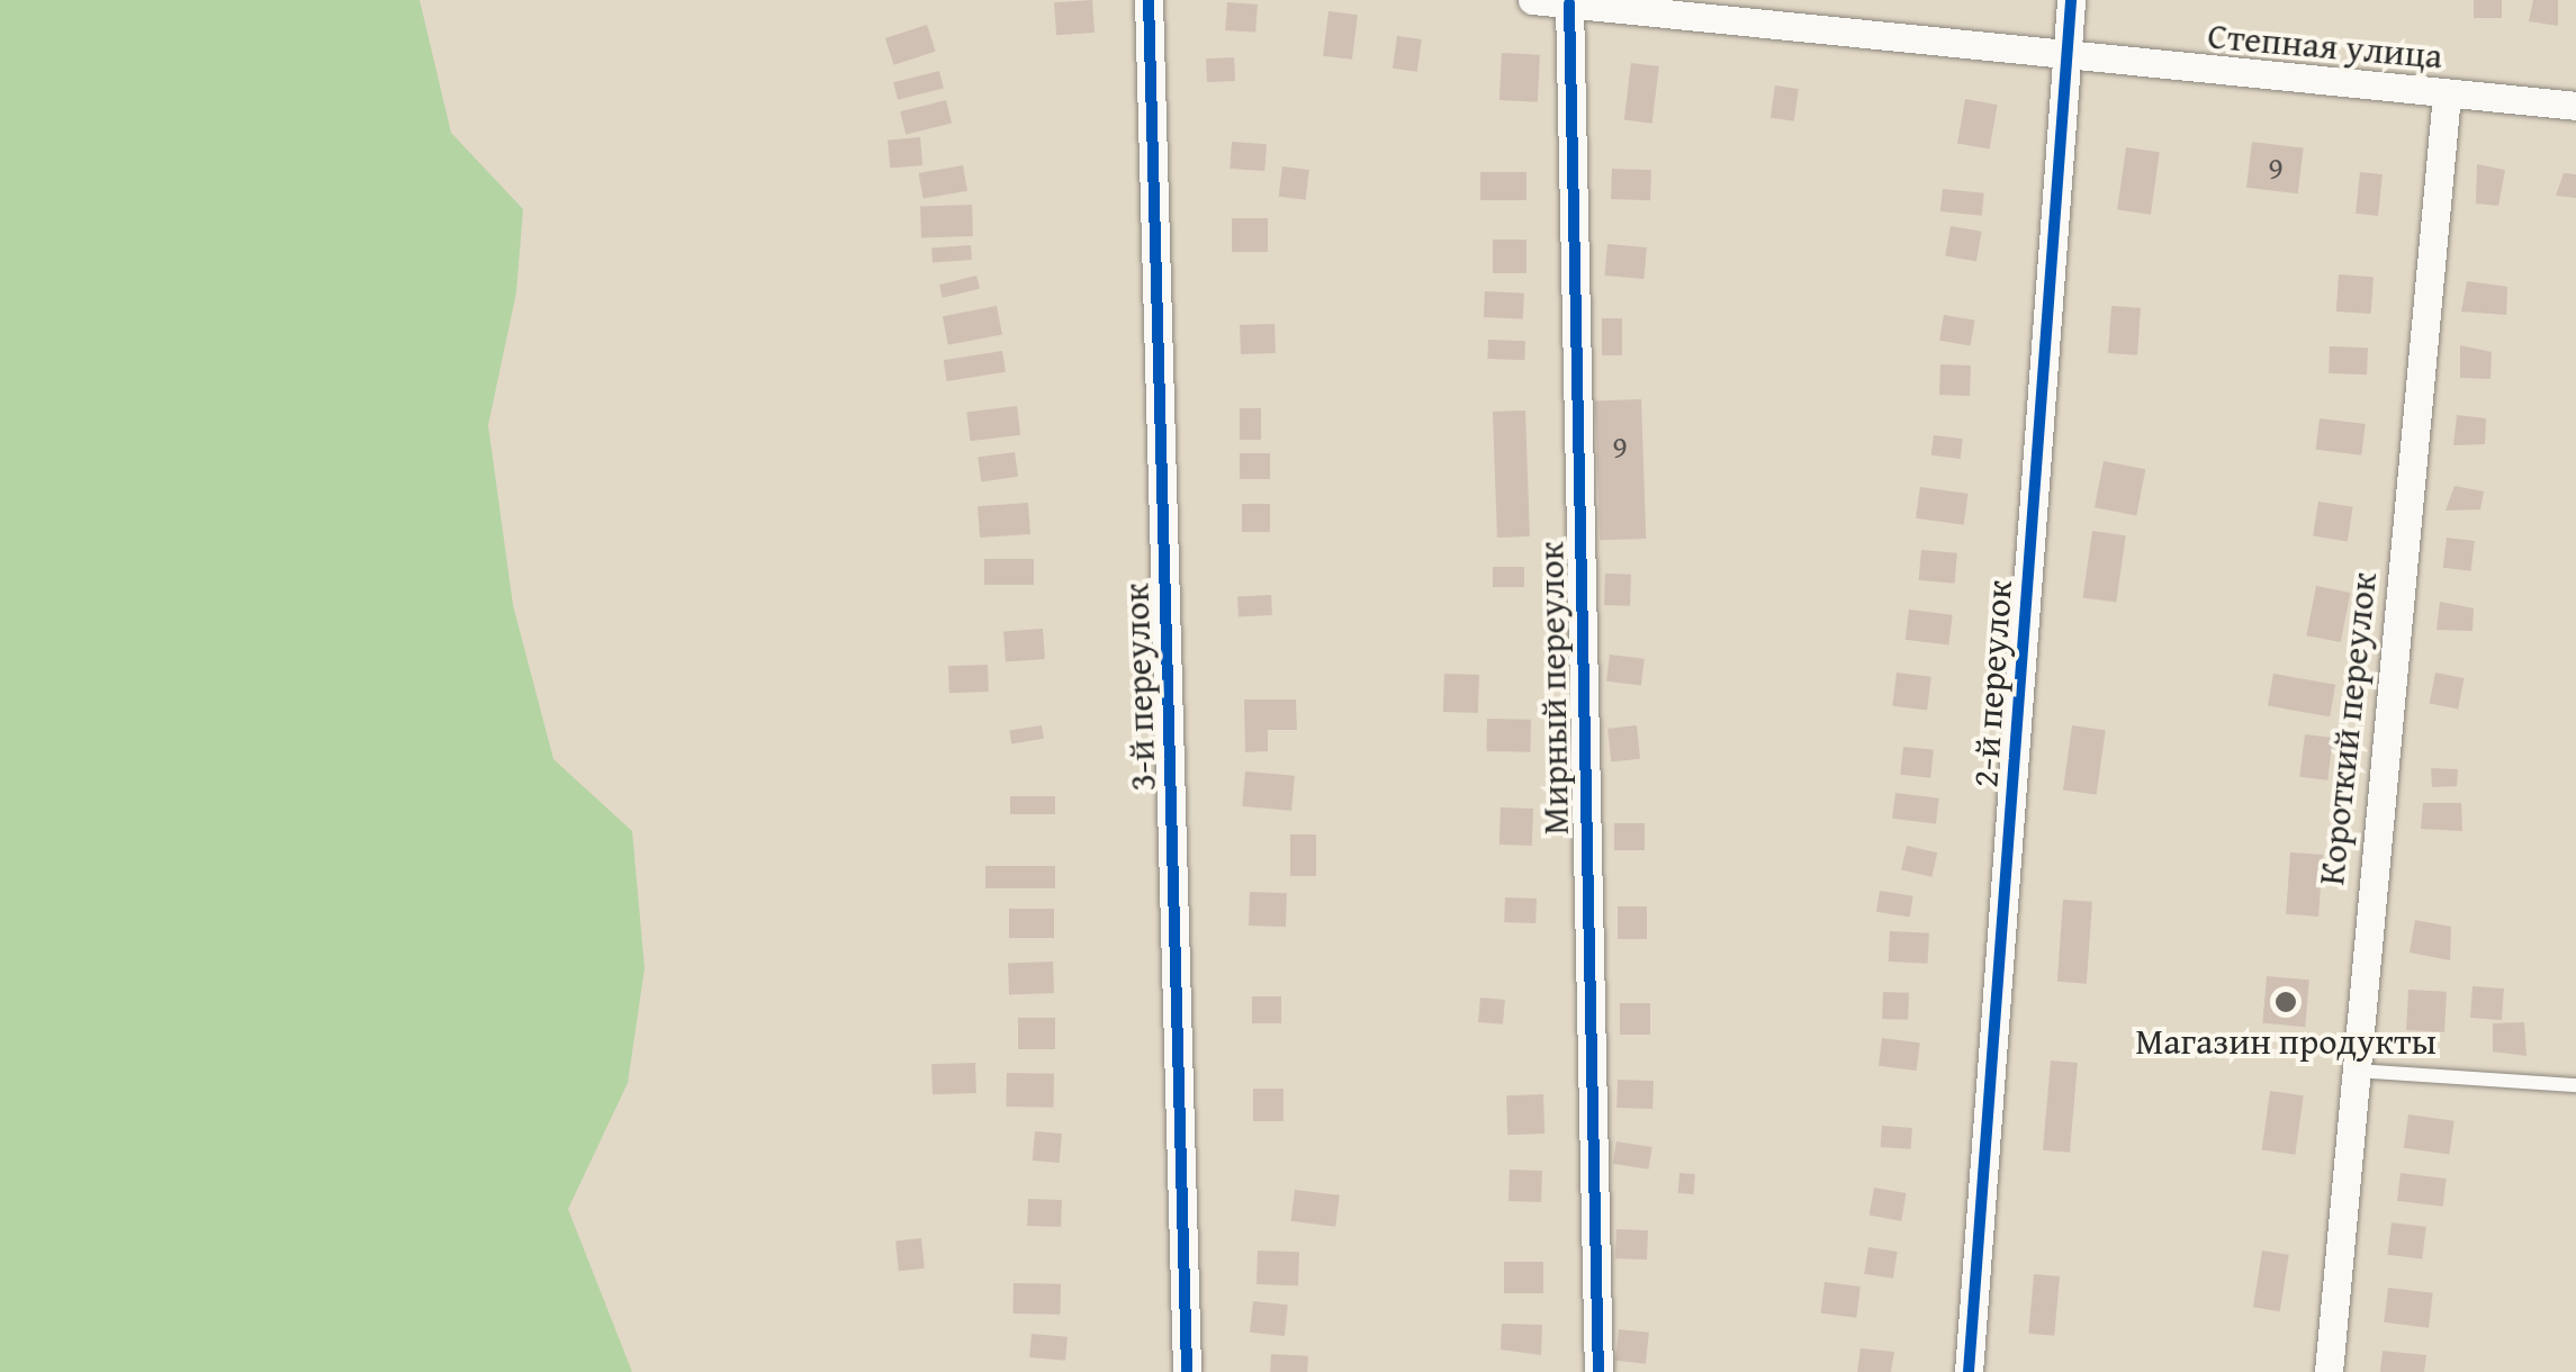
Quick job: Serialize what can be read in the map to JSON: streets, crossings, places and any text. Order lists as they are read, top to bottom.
{
  "streets": {
    "street": [
      "Степная улица",
      "2-й переулок",
      "3-й переулок",
      "Мирный переулок",
      "Короткий переулок"
    ]
  },
  "crossings": [
    ["Степная улица", "2-й переулок"],
    ["Степная улица", "Мирный переулок"],
    ["Степная улица", "Короткий переулок"]
  ],
  "places": ["Магазин продукты"],
  "house_numbers": ["9", "9"]
}
